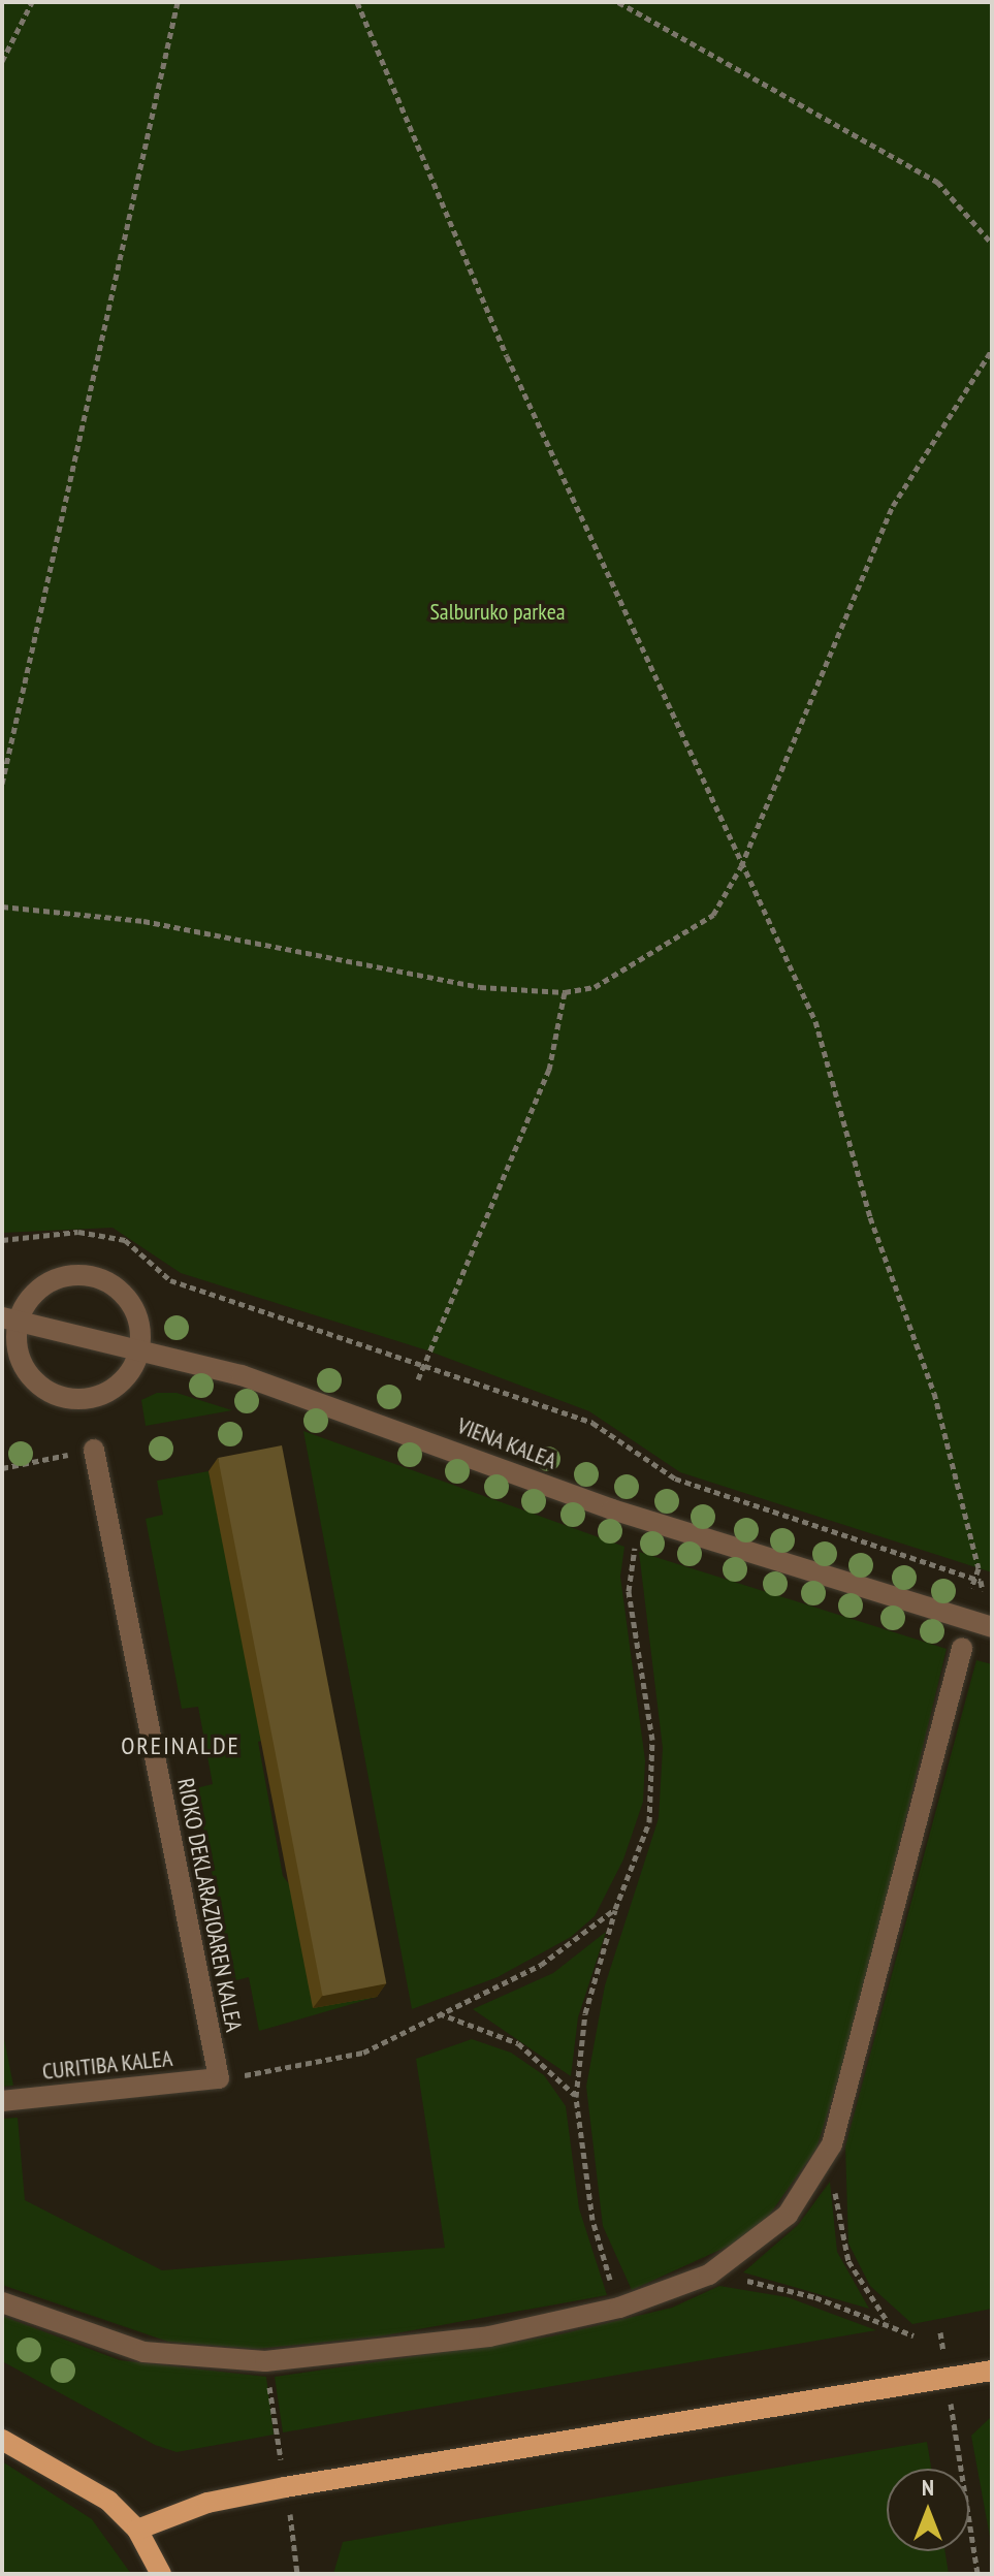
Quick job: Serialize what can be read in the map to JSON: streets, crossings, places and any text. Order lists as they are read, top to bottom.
{
  "streets": {
    "street": ["VIENA KALEA", "RIOKO DEKLARAZIOAREN KALEA", "CURITIBA KALEA"]
  },
  "crossings": [
    ["RIOKO DEKLARAZIOAREN KALEA", "CURITIBA KALEA"]
  ],
  "districts": ["OREINALDE"],
  "parks": ["Salburuko parkea"],
  "north": "top"
}
